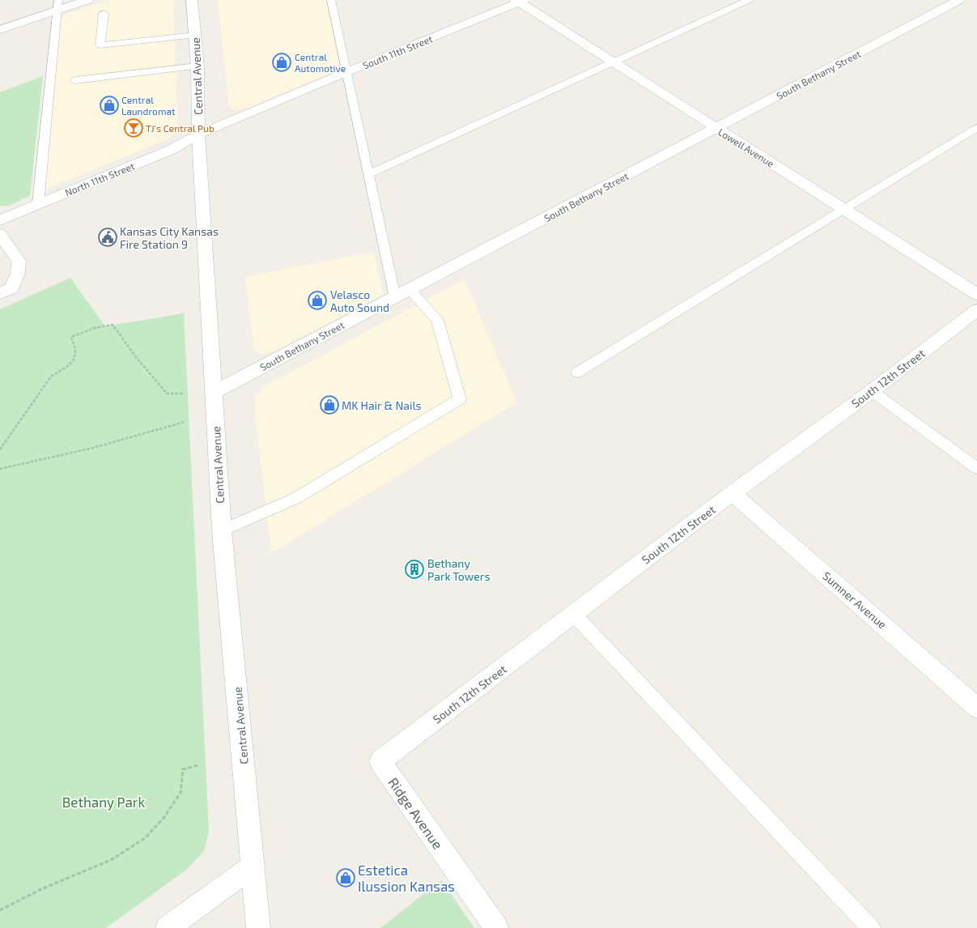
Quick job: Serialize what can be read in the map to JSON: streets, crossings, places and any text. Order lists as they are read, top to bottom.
{
  "streets": {
    "street": [
      "South 11th Street",
      "South Bethany Street",
      "Central Avenue",
      "Lowell Avenue",
      "North 11th Street",
      "South 12th Street",
      "Sumner Avenue",
      "Ridge Avenue"
    ]
  },
  "crossings": [
    ["South 11th Street", "Central Avenue"],
    ["South 11th Street", "Lowell Avenue"],
    ["South 11th Street", "North 11th Street"],
    ["South Bethany Street", "Central Avenue"],
    ["South Bethany Street", "Lowell Avenue"],
    ["Central Avenue", "North 11th Street"],
    ["South 12th Street", "Sumner Avenue"],
    ["South 12th Street", "Ridge Avenue"]
  ],
  "parks": ["Bethany Park"],
  "places": {
    "shop": [
      "Central Automotive",
      "Central Laundromat",
      "Velasco Auto Sound",
      "MK Hair & Nails",
      "Estetica Ilussion Kansas"
    ],
    "bar": ["TJ's Central Pub"],
    "public building": ["Kansas City Kansas Fire Station 9"],
    "building": ["Bethany Park Towers"]
  }
}
